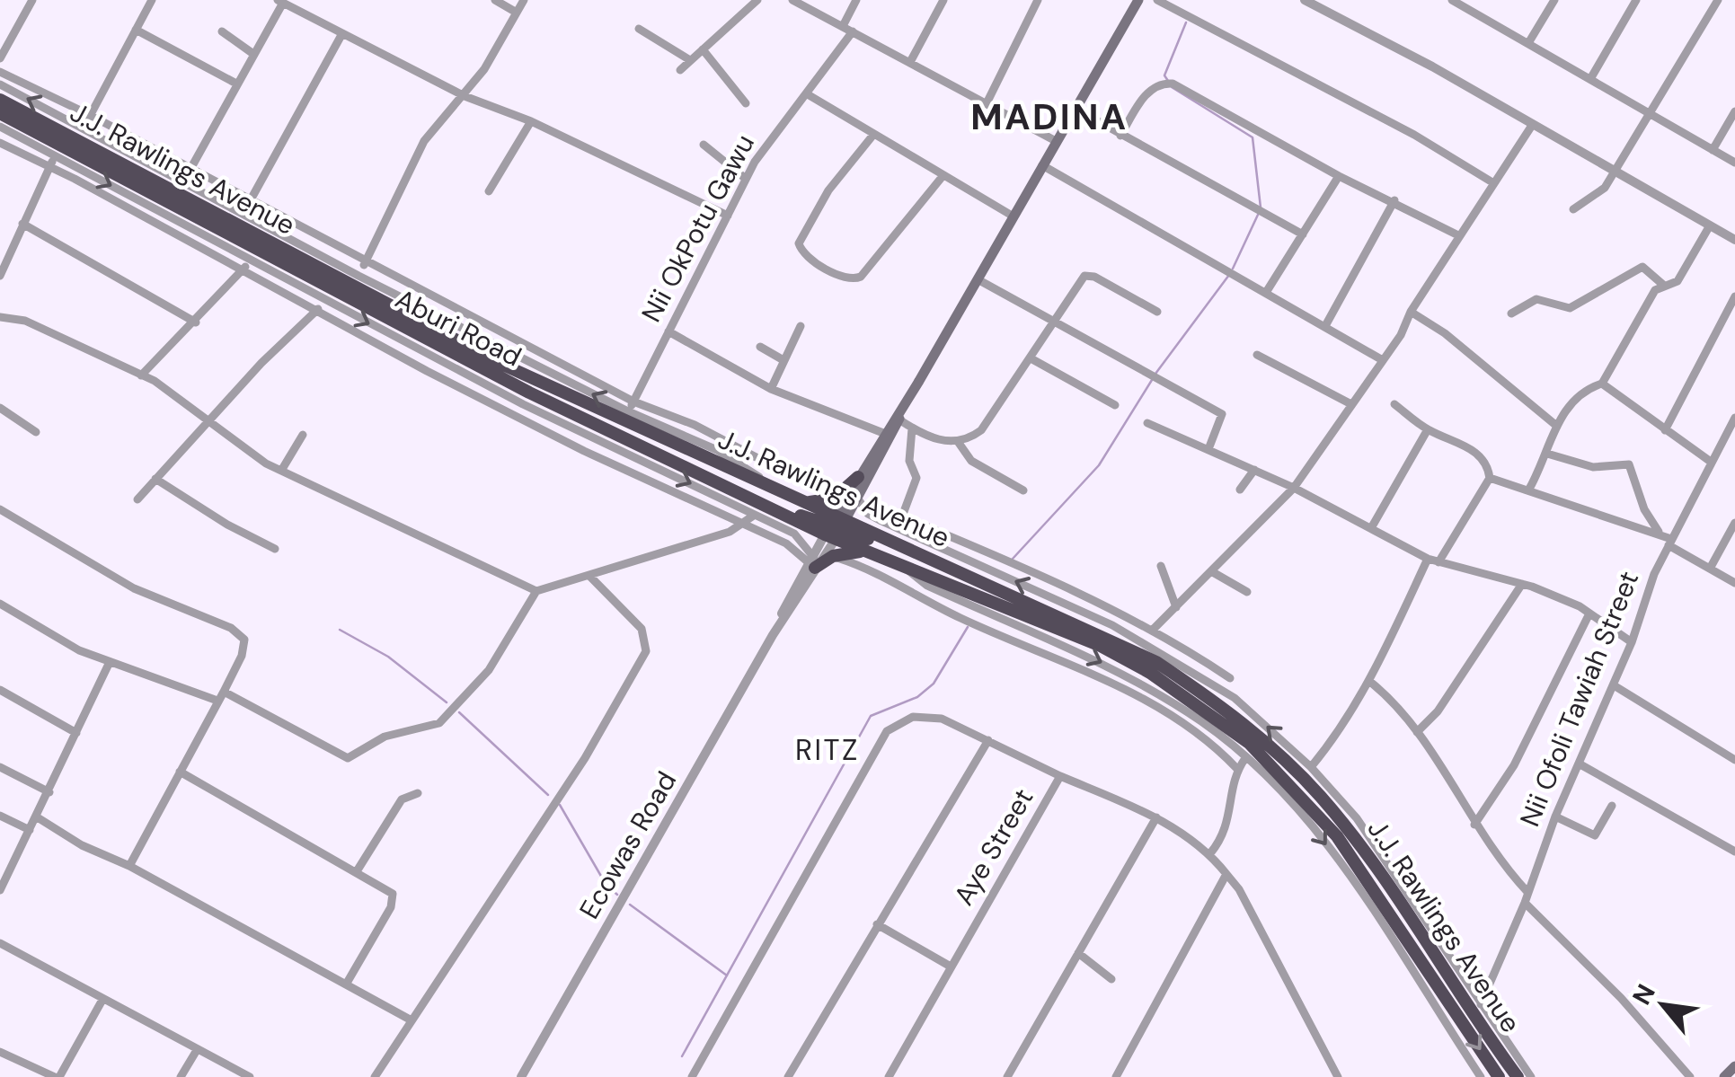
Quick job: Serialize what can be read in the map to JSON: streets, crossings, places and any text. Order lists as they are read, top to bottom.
{
  "streets": {
    "highway": ["J.J. Rawlings Avenue", "Aburi Road"],
    "street": [
      "Nii OkPotu Gawu",
      "Nii Ofoli Tawiah Street",
      "Ecowas Road",
      "Aye Street"
    ]
  },
  "crossings": [
    ["J.J. Rawlings Avenue", "Aburi Road"],
    ["J.J. Rawlings Avenue", "Ecowas Road"],
    ["Aburi Road", "Ecowas Road"]
  ],
  "districts": ["MADINA", "RITZ"],
  "north": "top left"
}
